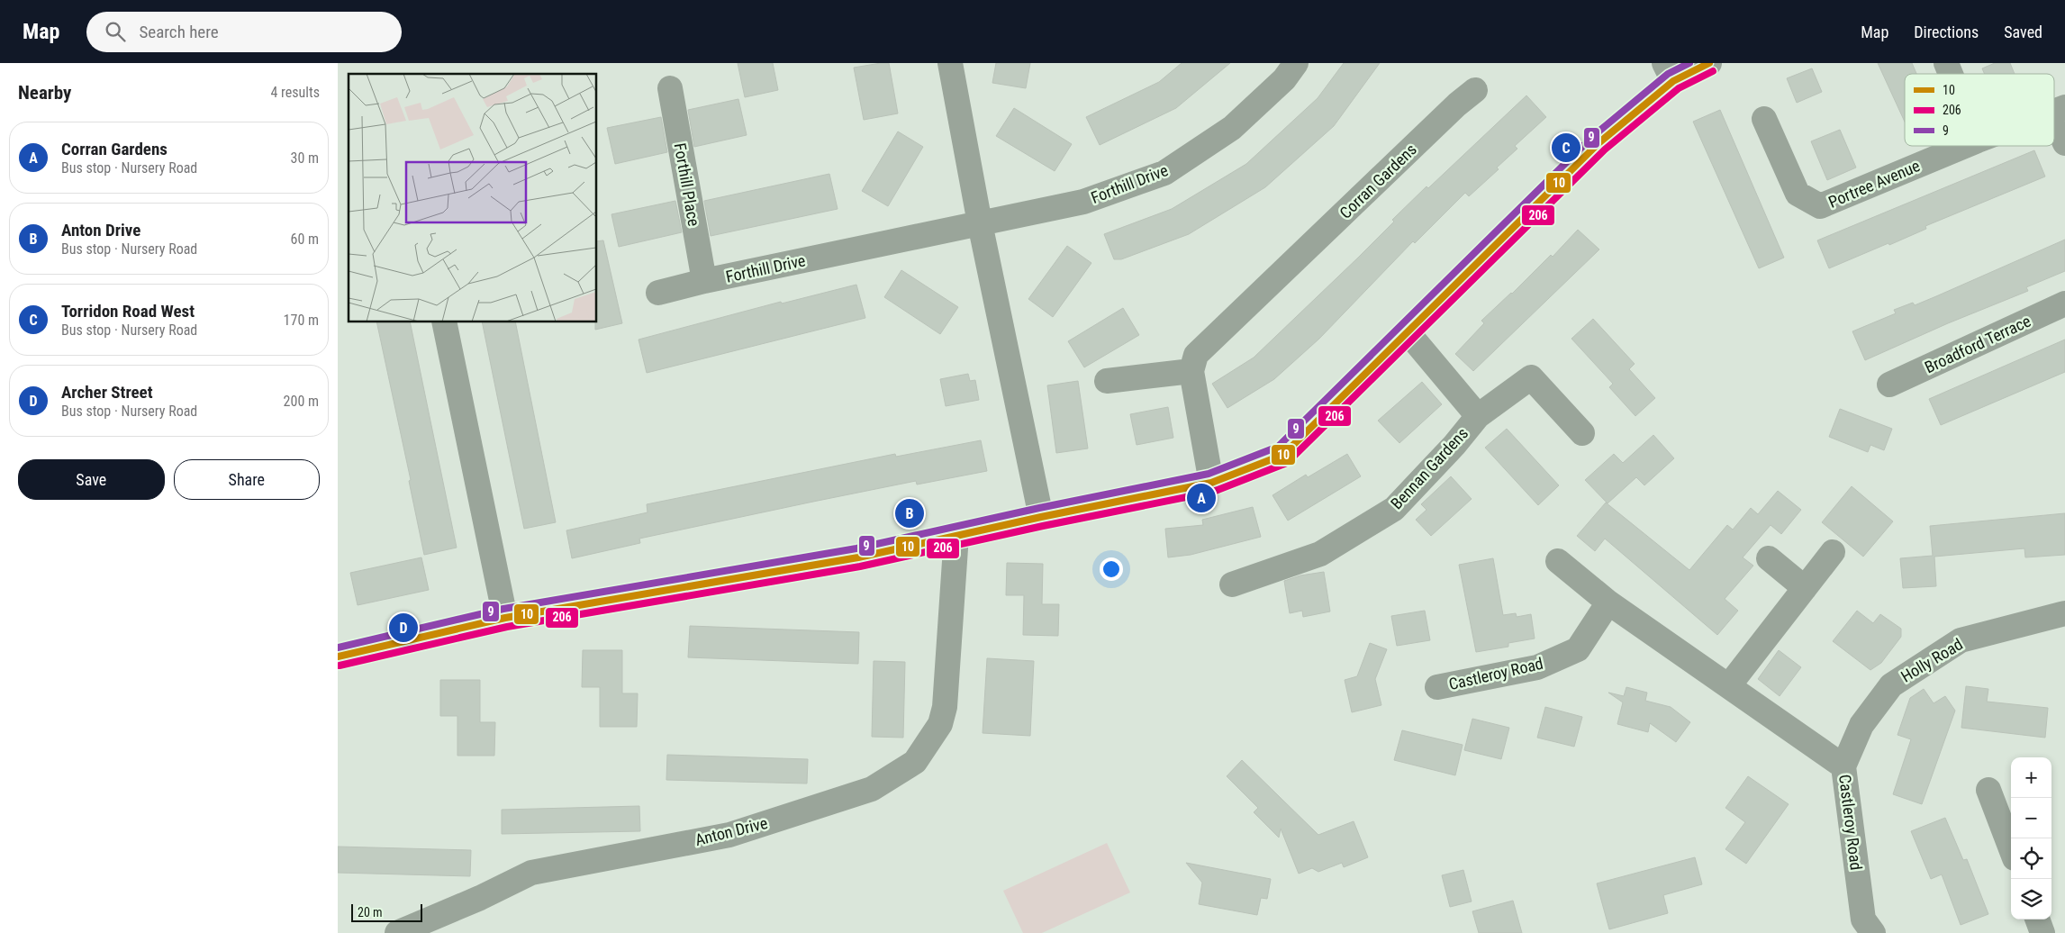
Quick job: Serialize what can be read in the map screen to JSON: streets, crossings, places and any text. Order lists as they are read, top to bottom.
{
  "streets": {
    "street": [
      "Corran Gardens",
      "Forthill Drive",
      "Portree Avenue",
      "Forthill Place",
      "Broadford Terrace",
      "Bennan Gardens",
      "Holly Road",
      "Castleroy Road",
      "Anton Drive"
    ]
  },
  "crossings": [
    ["Forthill Drive", "Forthill Place"],
    ["Holly Road", "Castleroy Road"]
  ],
  "lines": ["transit line 10", "transit line 9", "transit line 206"],
  "legend": ["10", "206", "9"],
  "scale_bar": "20 m",
  "page": {
    "header": "Map",
    "search": "Search here",
    "nav": ["Map", "Directions", "Saved"],
    "heading": ["Nearby", "4 results"],
    "list": [
      {
        "mark": "A",
        "name": "Corran Gardens",
        "note": "Bus stop · Nursery Road",
        "value": "30 m"
      },
      {
        "mark": "B",
        "name": "Anton Drive",
        "note": "Bus stop · Nursery Road",
        "value": "60 m"
      },
      {
        "mark": "C",
        "name": "Torridon Road West",
        "note": "Bus stop · Nursery Road",
        "value": "170 m"
      },
      {
        "mark": "D",
        "name": "Archer Street",
        "note": "Bus stop · Nursery Road",
        "value": "200 m"
      }
    ],
    "pins": [
      "C",
      "A",
      "B",
      "D"
    ],
    "buttons": ["Save", "Share"],
    "map_buttons": ["+", "−"],
    "scale": "20 m"
  }
}
